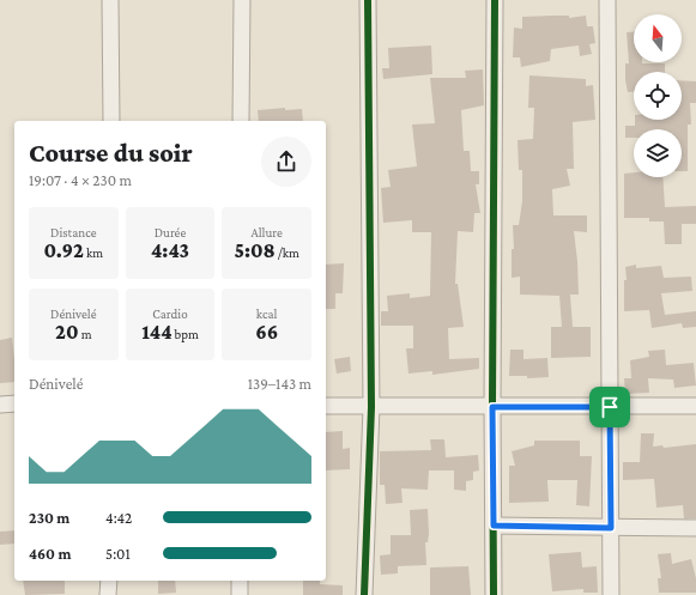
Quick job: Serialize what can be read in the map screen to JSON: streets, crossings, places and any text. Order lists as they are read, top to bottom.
{
  "north": "top",
  "page": {
    "heading": ["Course du soir", "19:07 · 4 × 230 m"],
    "stats": [
      ["Distance", "0.92 km"],
      ["Durée", "4:43"],
      ["Allure", "5:08 /km"],
      ["Dénivelé", "20 m"],
      ["Cardio", "144 bpm"],
      ["kcal", "66"]
    ],
    "chart": ["Dénivelé", "139–143 m"],
    "list": [
      {
        "name": "230 m",
        "note": "4:42"
      },
      {
        "name": "460 m",
        "note": "5:01"
      }
    ]
  }
}
